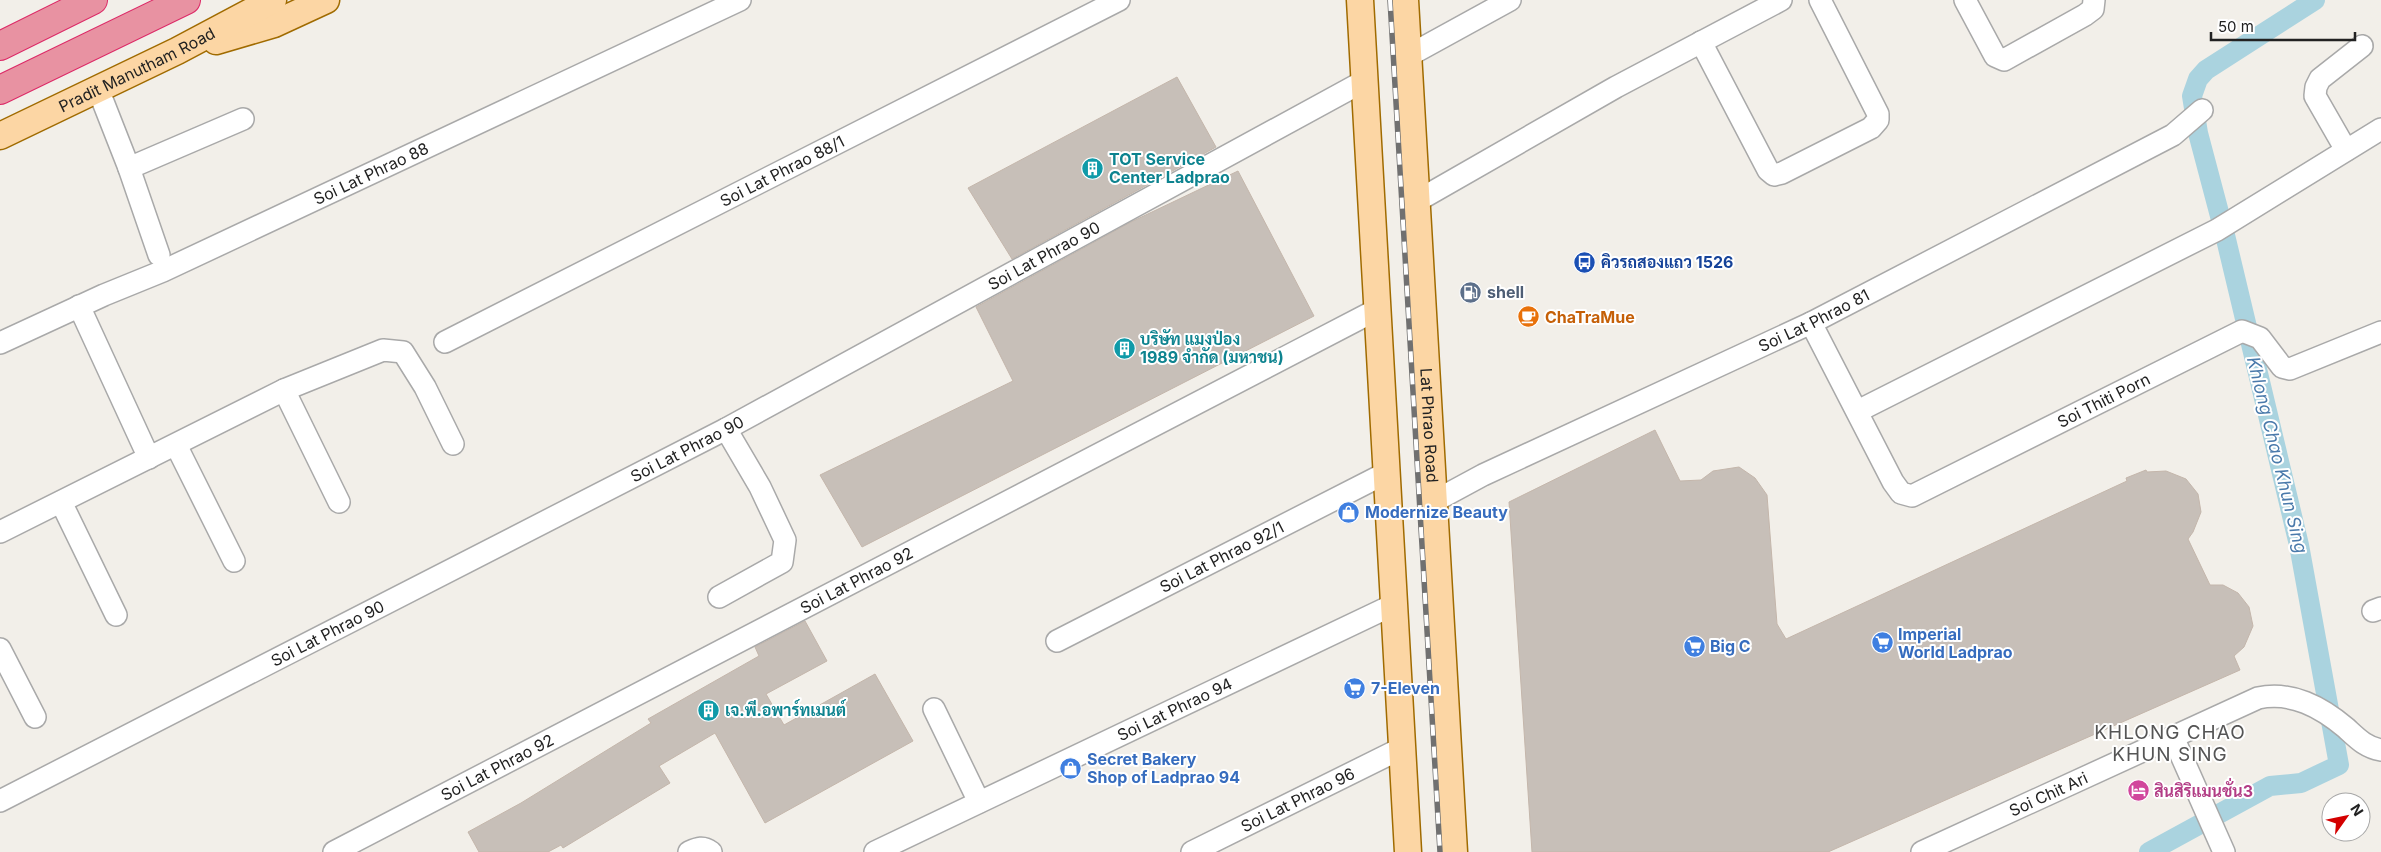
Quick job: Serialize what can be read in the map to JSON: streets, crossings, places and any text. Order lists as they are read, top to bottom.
{
  "streets": {
    "main road": ["Pradit Manutham Road", "Lat Phrao Road"],
    "street": [
      "Soi Lat Phrao 88/1",
      "Soi Lat Phrao 88",
      "Soi Lat Phrao 90",
      "Soi Lat Phrao 81",
      "Soi Thiti Porn",
      "Soi Lat Phrao 92/1",
      "Soi Lat Phrao 92",
      "Soi Lat Phrao 94",
      "Soi Chit Ari",
      "Soi Lat Phrao 96"
    ]
  },
  "crossings": [
    ["Soi Lat Phrao 81", "Soi Thiti Porn"],
    ["Soi Lat Phrao 81", "Lat Phrao Road"]
  ],
  "districts": ["KHLONG CHAO KHUN SING"],
  "water": ["Khlong Chao Khun Sing"],
  "places": {
    "building": ["TOT Service Center Ladprao", "บริษัท แมงป่อง 1989 จำกัด (มหาชน)", "เจ.พี.อพาร์ทเมนต์"],
    "bus stop": ["คิวรถสองแถว 1526"],
    "fuel station": ["shell"],
    "cafe": ["ChaTraMue"],
    "shop": ["Modernize Beauty", "Secret Bakery Shop of Ladprao 94"],
    "supermarket": ["Imperial World Ladprao", "Big C", "7-Eleven"],
    "hotel": ["สินสิริแมนชั่น3"]
  },
  "scale_bar": "50 m",
  "north": "top right"
}
